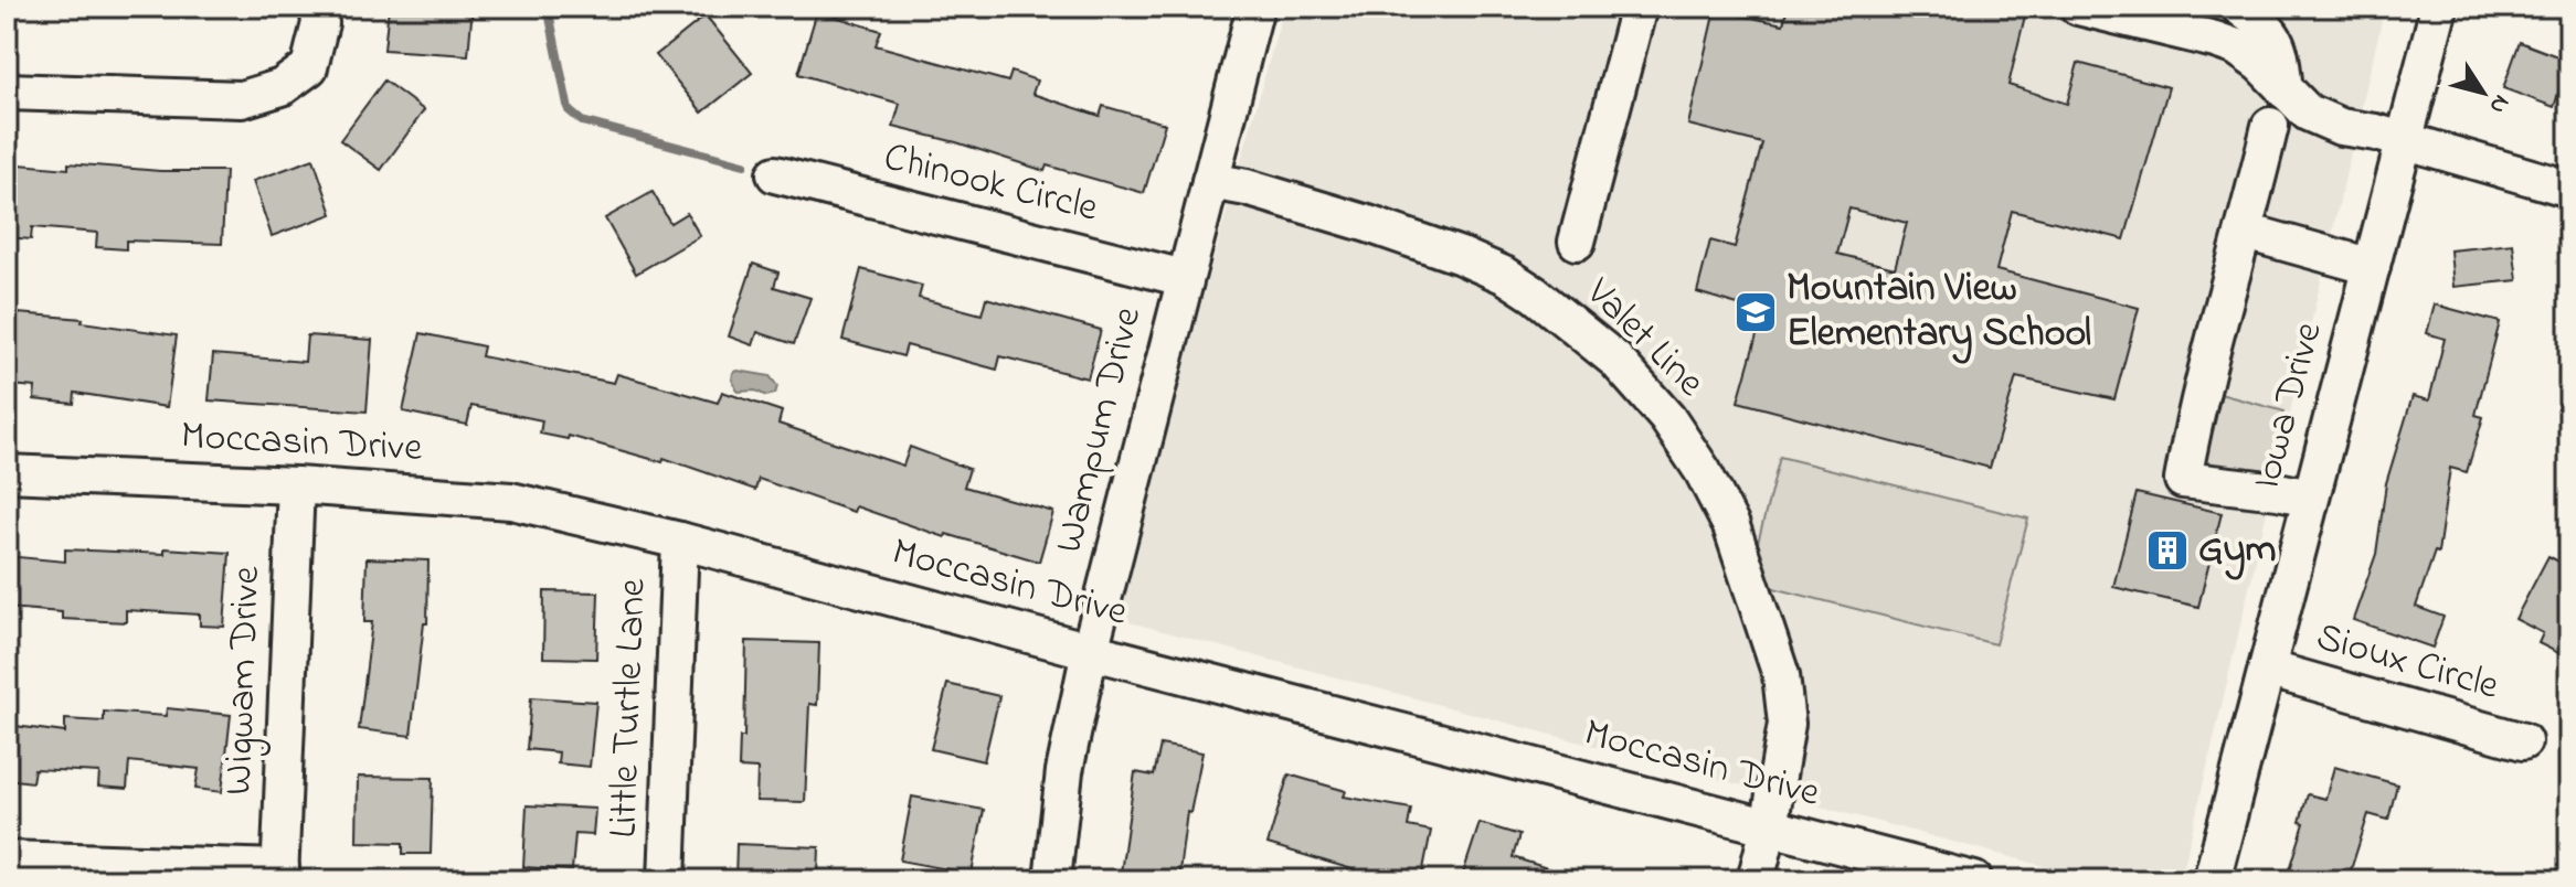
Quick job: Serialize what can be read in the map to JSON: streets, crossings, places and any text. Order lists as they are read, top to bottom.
{
  "streets": {
    "street": [
      "Chinook Circle",
      "Valet Line",
      "Iowa Drive",
      "Wampum Drive",
      "Moccasin Drive",
      "Sioux Circle",
      "Wigwam Drive",
      "Little Turtle Lane"
    ]
  },
  "crossings": [
    ["Chinook Circle", "Wampum Drive"],
    ["Valet Line", "Wampum Drive"],
    ["Valet Line", "Moccasin Drive"],
    ["Iowa Drive", "Sioux Circle"],
    ["Wampum Drive", "Moccasin Drive"],
    ["Moccasin Drive", "Wigwam Drive"],
    ["Moccasin Drive", "Little Turtle Lane"]
  ],
  "places": {
    "school or university": ["Mountain View Elementary School"],
    "building": ["Gym"]
  },
  "north": "bottom right"
}
